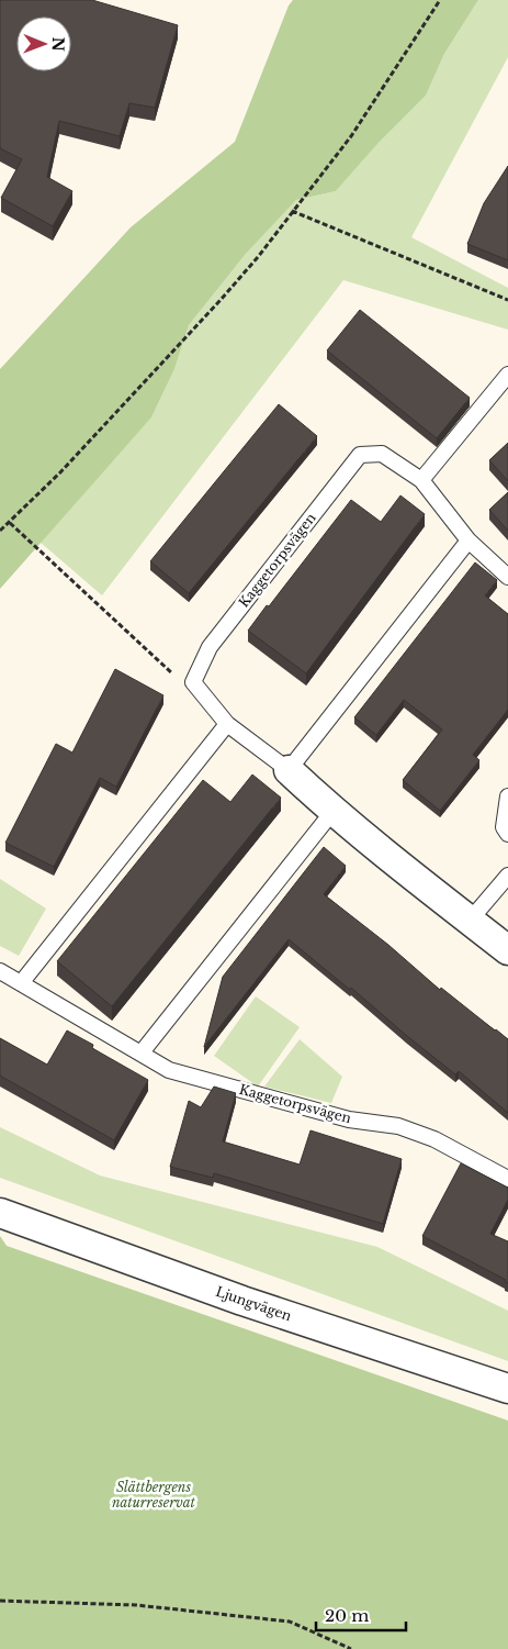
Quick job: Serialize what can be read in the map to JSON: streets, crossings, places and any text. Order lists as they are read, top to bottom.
{
  "streets": {
    "street": ["Ljungvägen"],
    "lane": ["Kaggetorpsvägen"]
  },
  "parks": ["Slättbergens naturreservat"],
  "scale_bar": "20 m",
  "north": "right"
}
